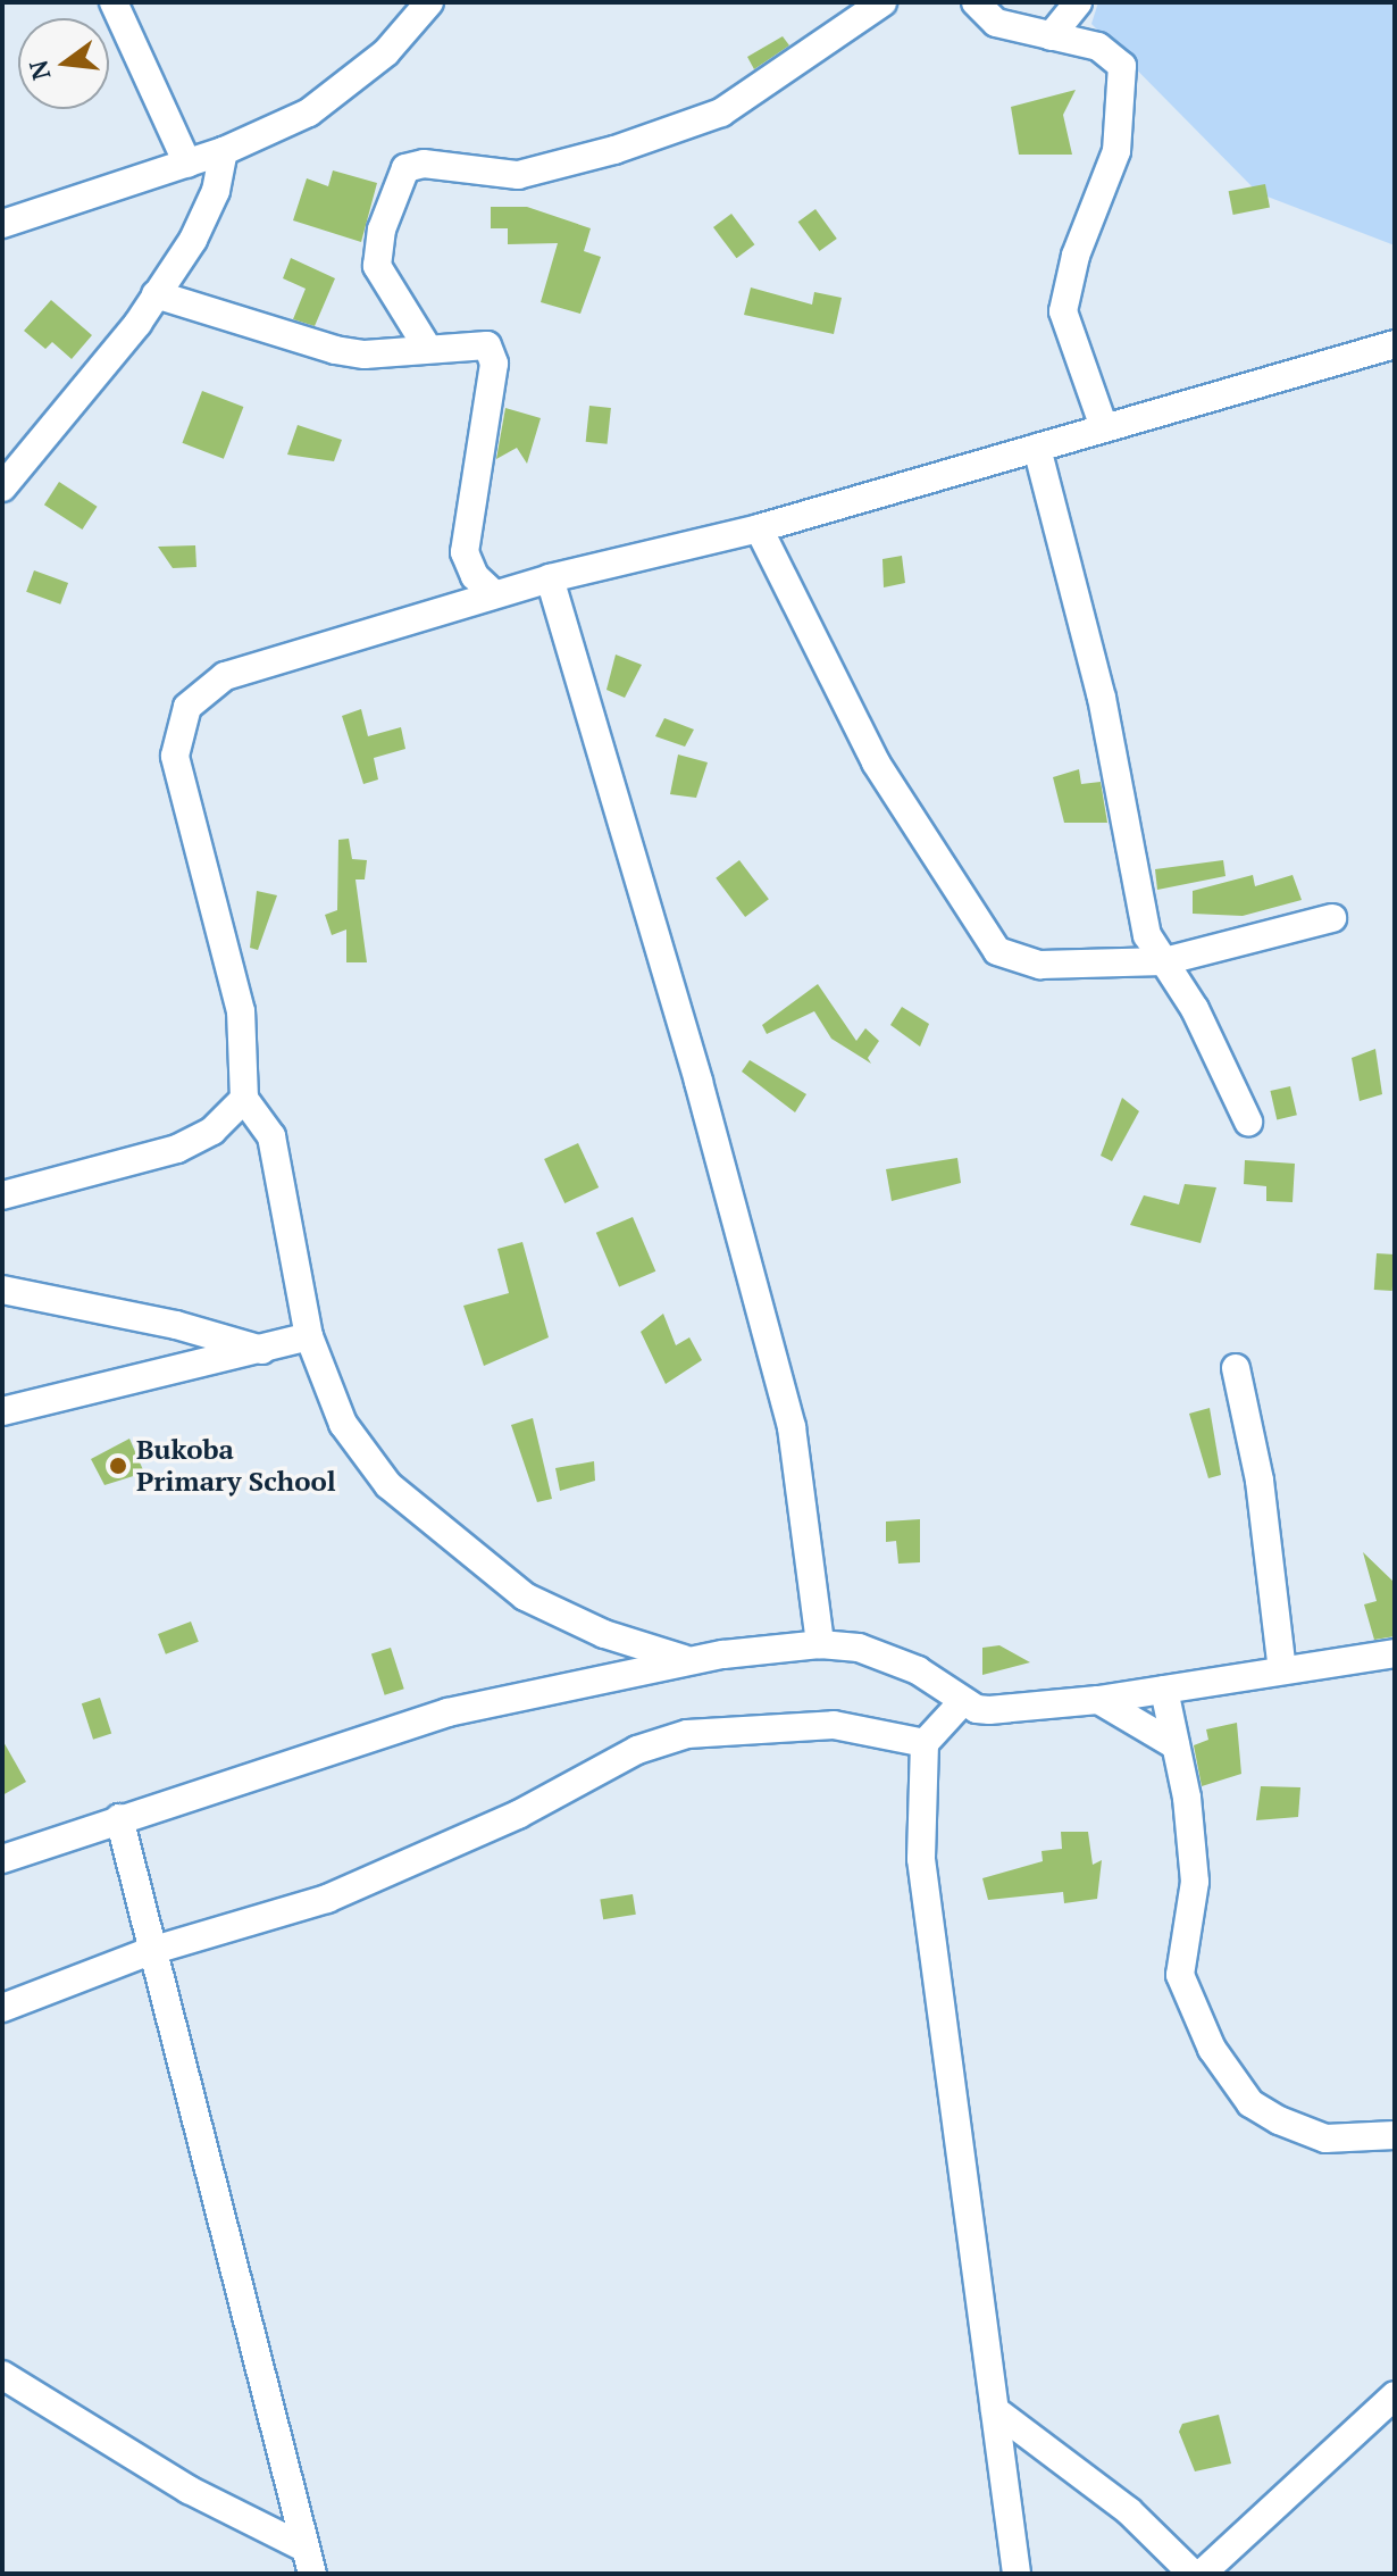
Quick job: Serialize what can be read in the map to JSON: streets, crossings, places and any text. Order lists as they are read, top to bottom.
{
  "places": ["Bukoba Primary School"],
  "north": "left"
}
